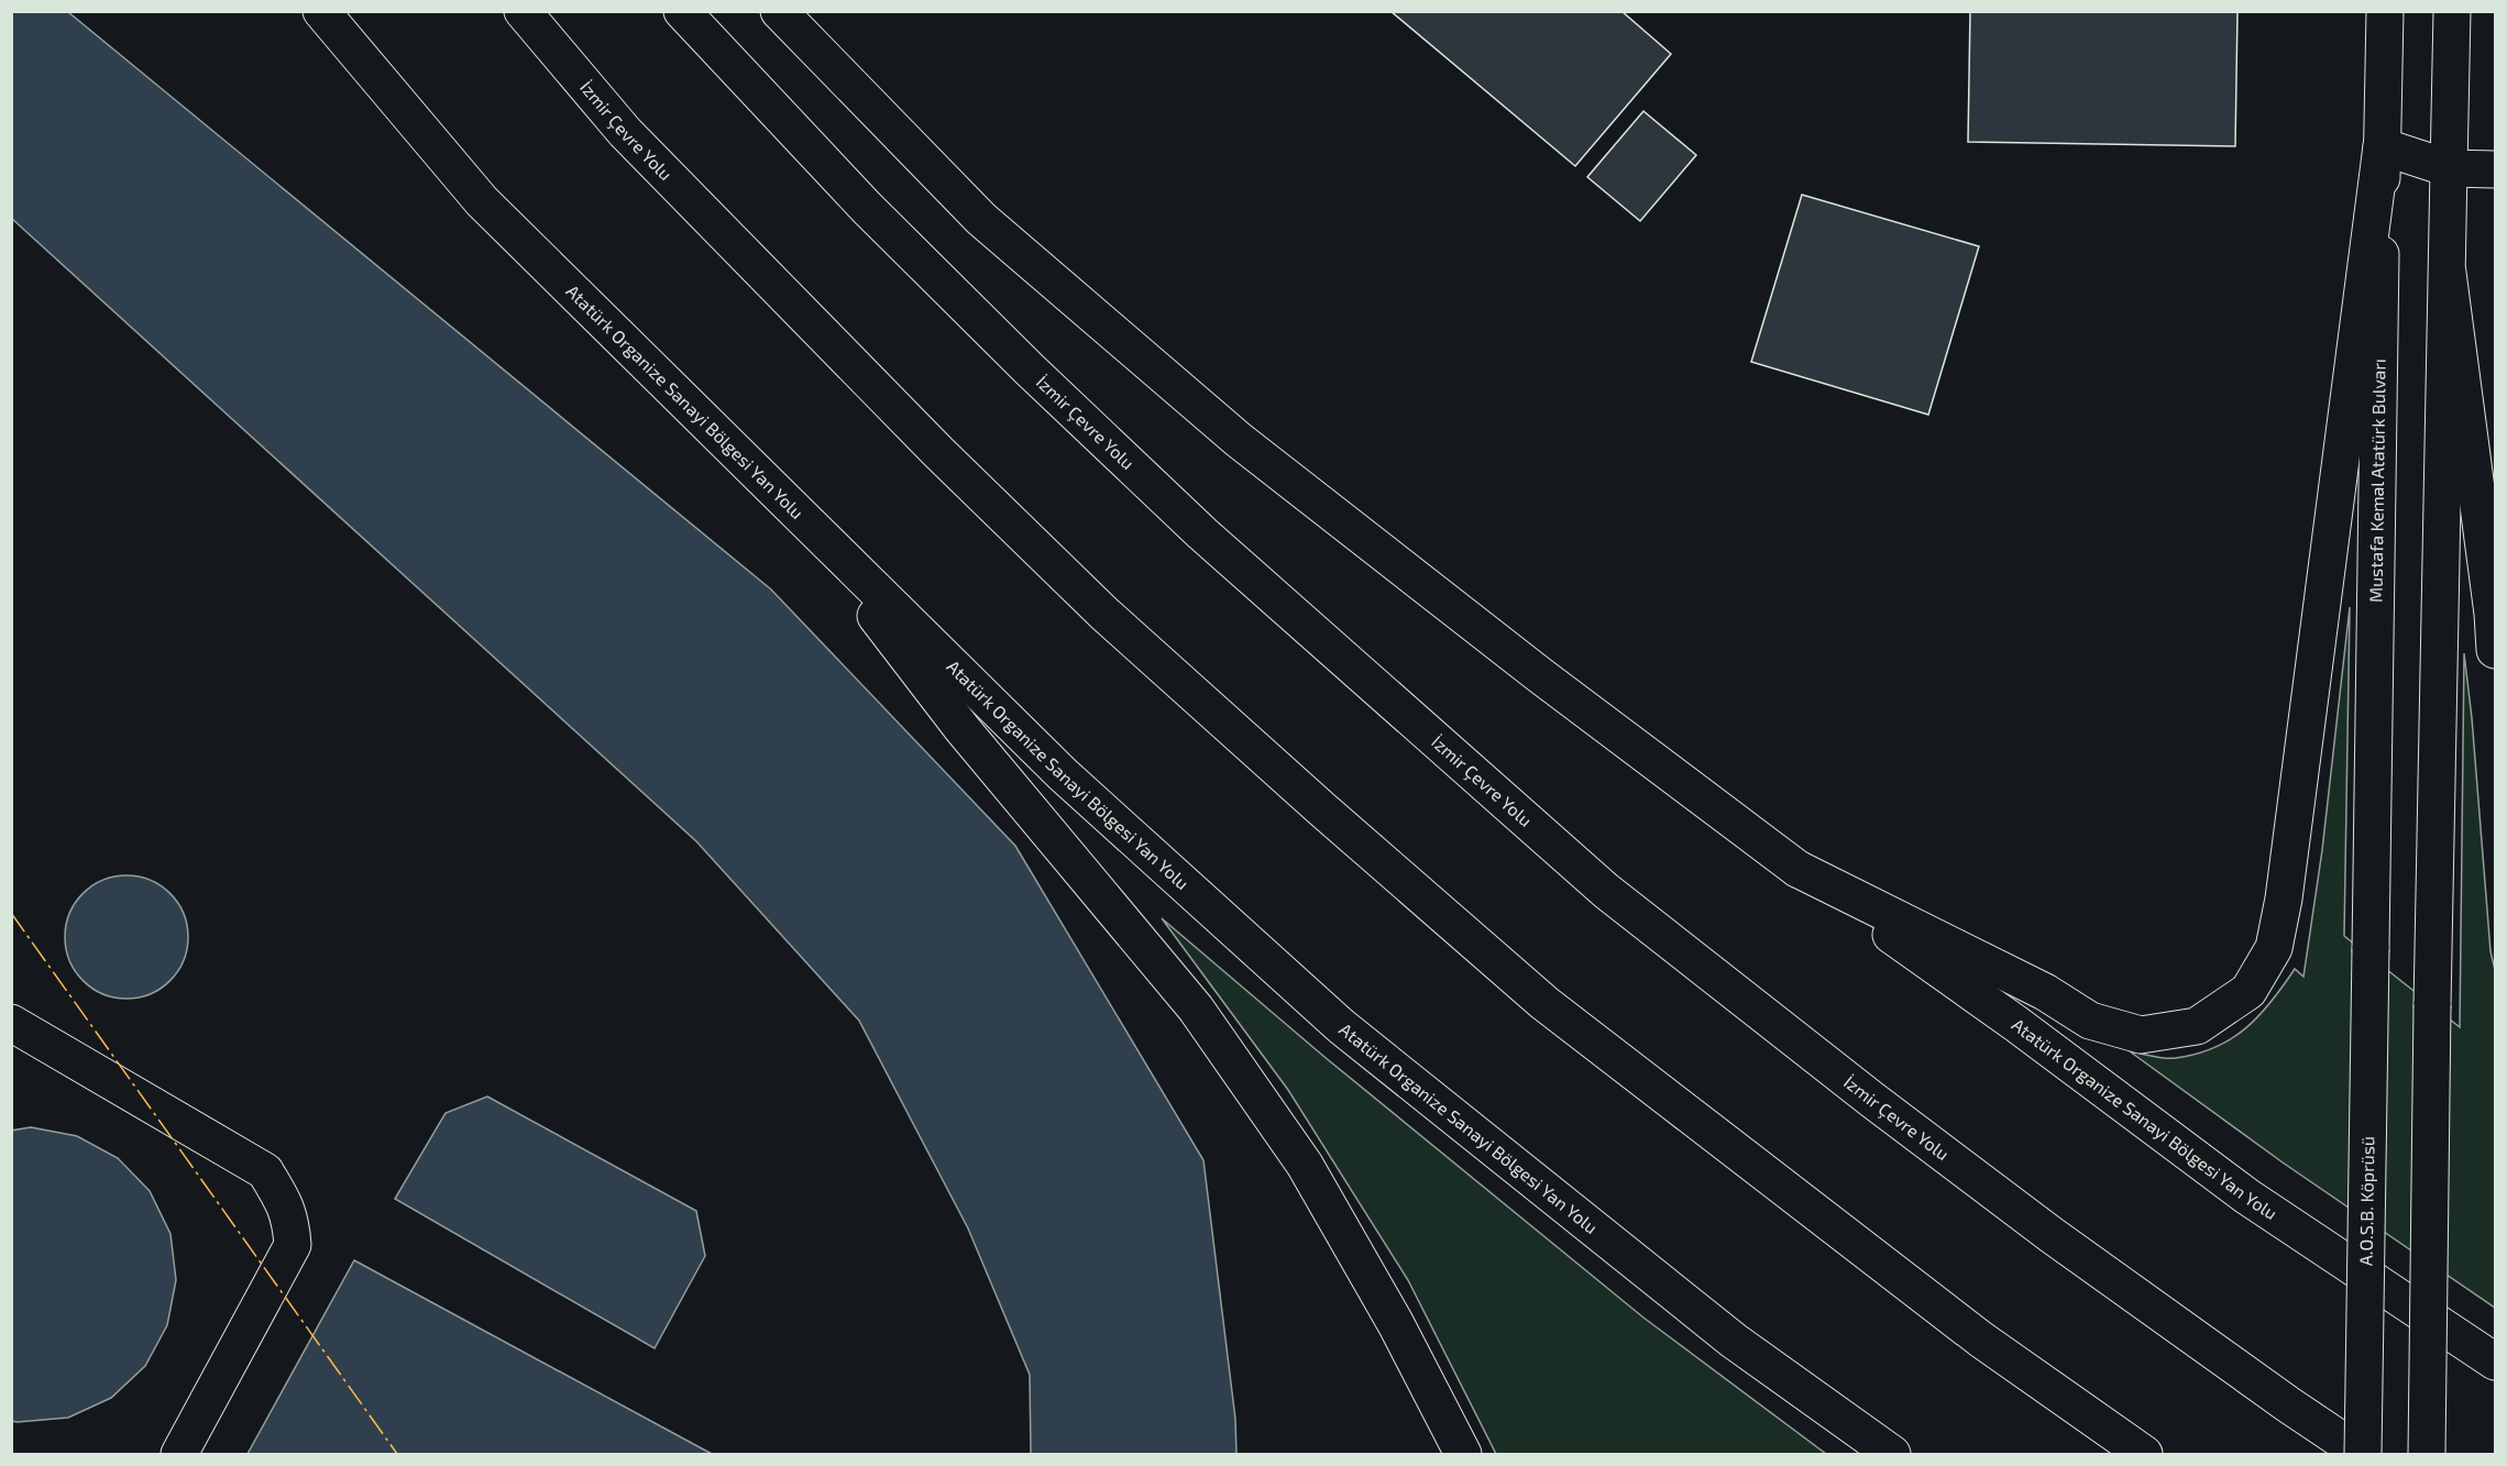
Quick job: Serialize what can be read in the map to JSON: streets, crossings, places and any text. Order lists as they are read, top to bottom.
{
  "streets": {
    "main road": [
      "İzmir Çevre Yolu",
      "Atatürk Organize Sanayi Bölgesi Yan Yolu",
      "Mustafa Kemal Atatürk Bulvarı",
      "A.O.S.B. Köprüsü"
    ]
  },
  "crossings": [
    ["İzmir Çevre Yolu", "A.O.S.B. Köprüsü"],
    ["Mustafa Kemal Atatürk Bulvarı", "A.O.S.B. Köprüsü"]
  ]
}
